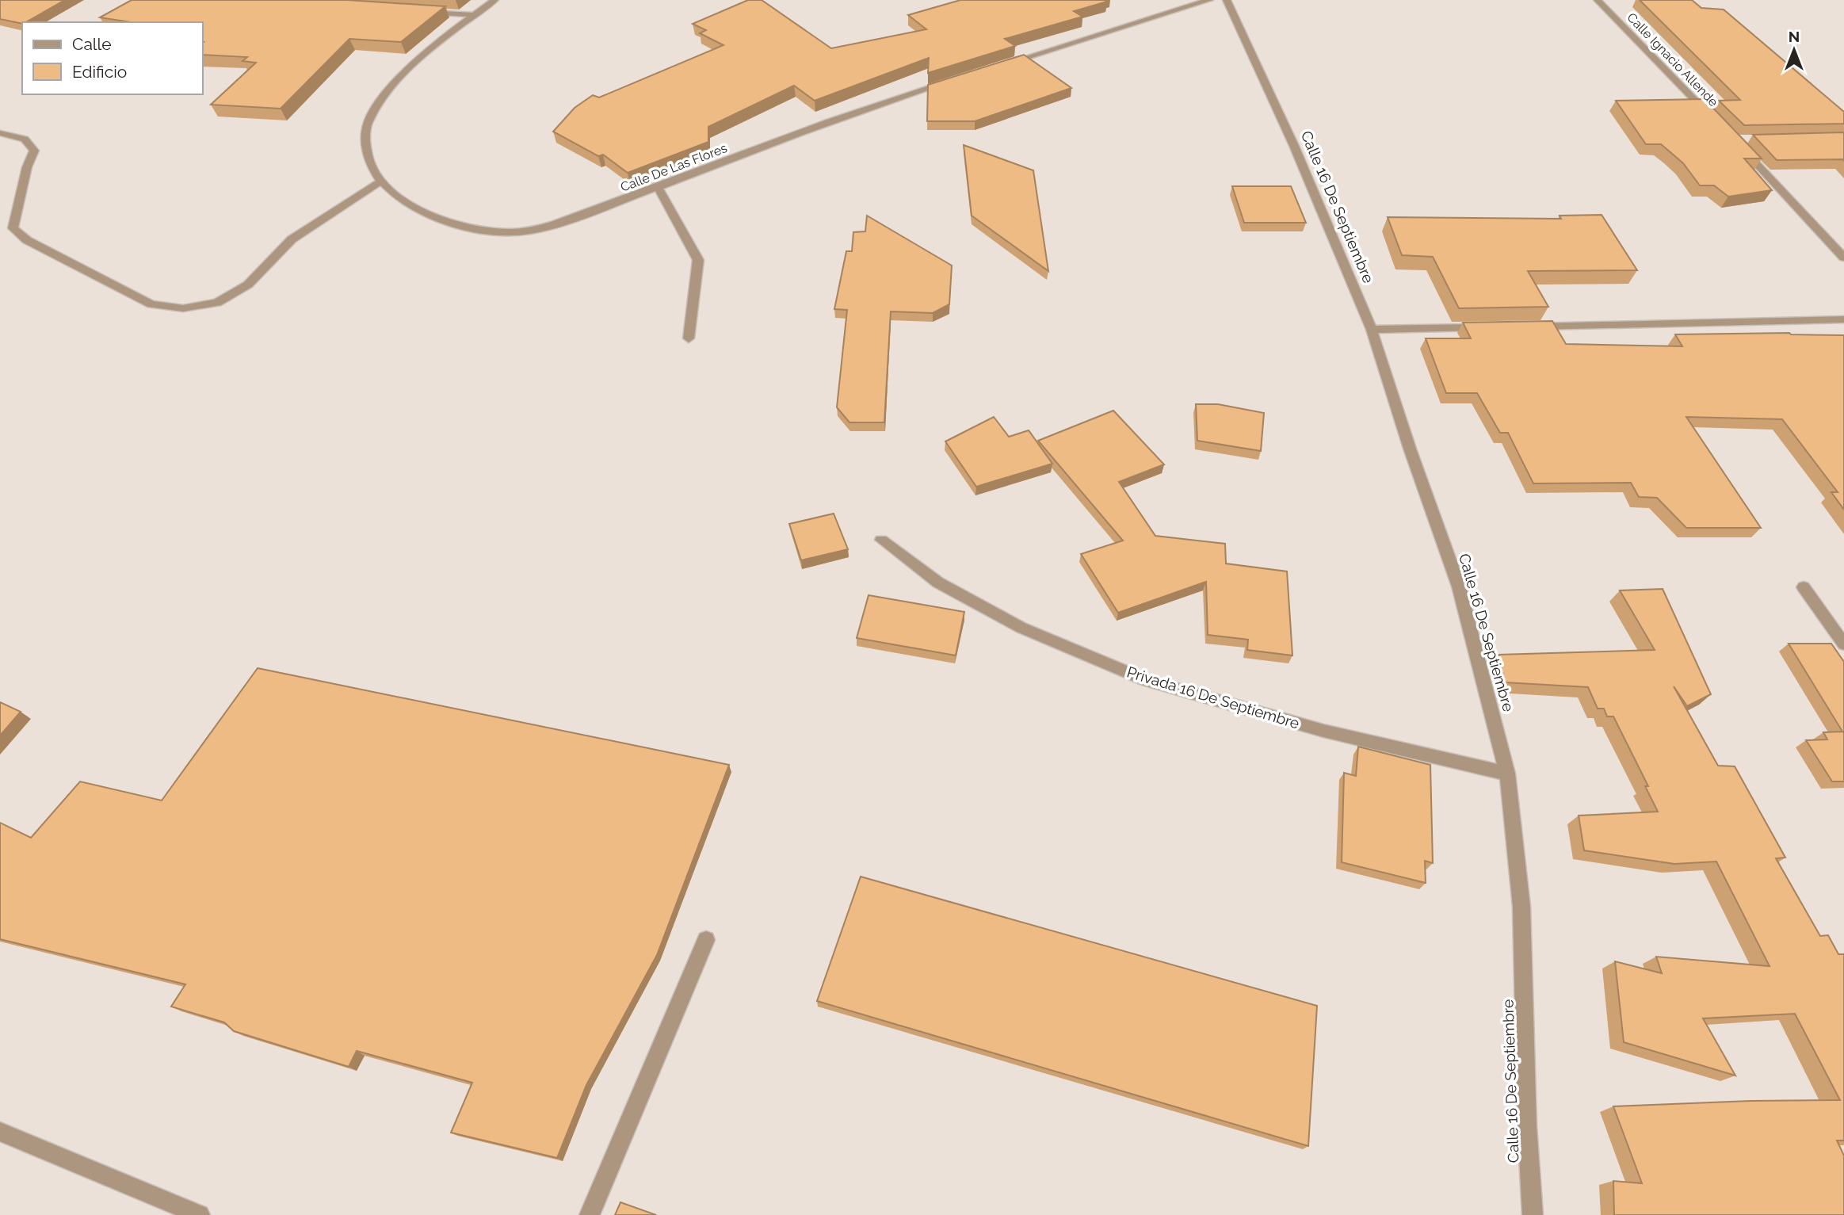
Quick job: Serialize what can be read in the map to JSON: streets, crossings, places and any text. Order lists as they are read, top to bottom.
{
  "streets": {
    "street": [
      "Calle Ignacio Allende",
      "Calle De Las Flores",
      "Calle 16 De Septiembre",
      "Privada 16 De Septiembre"
    ]
  },
  "crossings": [
    ["Calle 16 De Septiembre", "Privada 16 De Septiembre"]
  ],
  "legend": ["Calle", "Edificio"],
  "north": "top"
}
